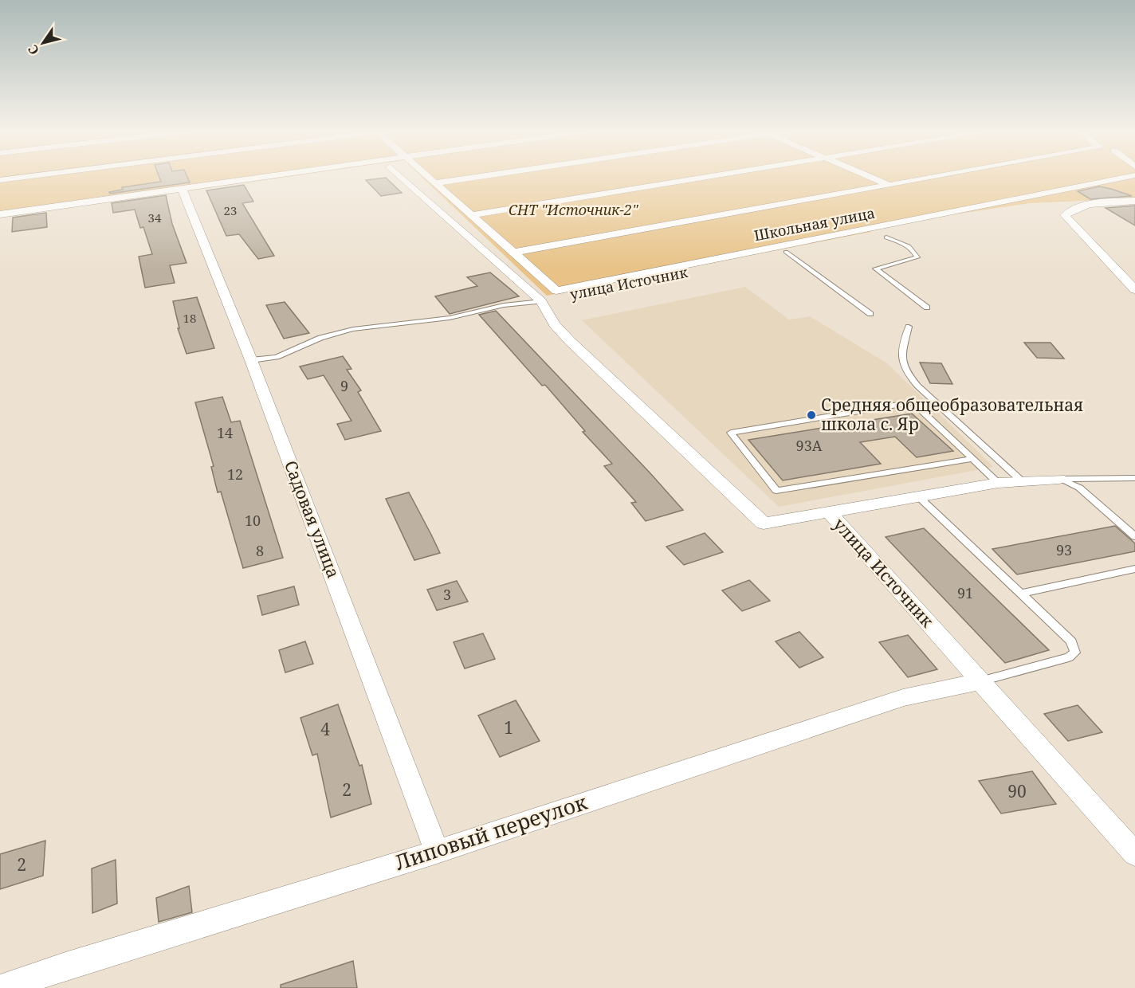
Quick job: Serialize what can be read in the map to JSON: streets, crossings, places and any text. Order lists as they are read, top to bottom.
{
  "streets": {
    "street": [
      "Школьная улица",
      "улица Источник",
      "Садовая улица",
      "Липовый переулок"
    ]
  },
  "crossings": [
    ["улица Источник", "Липовый переулок"],
    ["Садовая улица", "Липовый переулок"]
  ],
  "parks": ["СНТ \"Источник-2\""],
  "places": ["Средняя общеобразовательная школа с. Яр"],
  "house_numbers": [
    "23",
    "34",
    "18",
    "9",
    "14",
    "93А",
    "12",
    "10",
    "93",
    "8",
    "91",
    "3",
    "1",
    "4",
    "2",
    "90",
    "2"
  ],
  "north": "bottom left"
}
